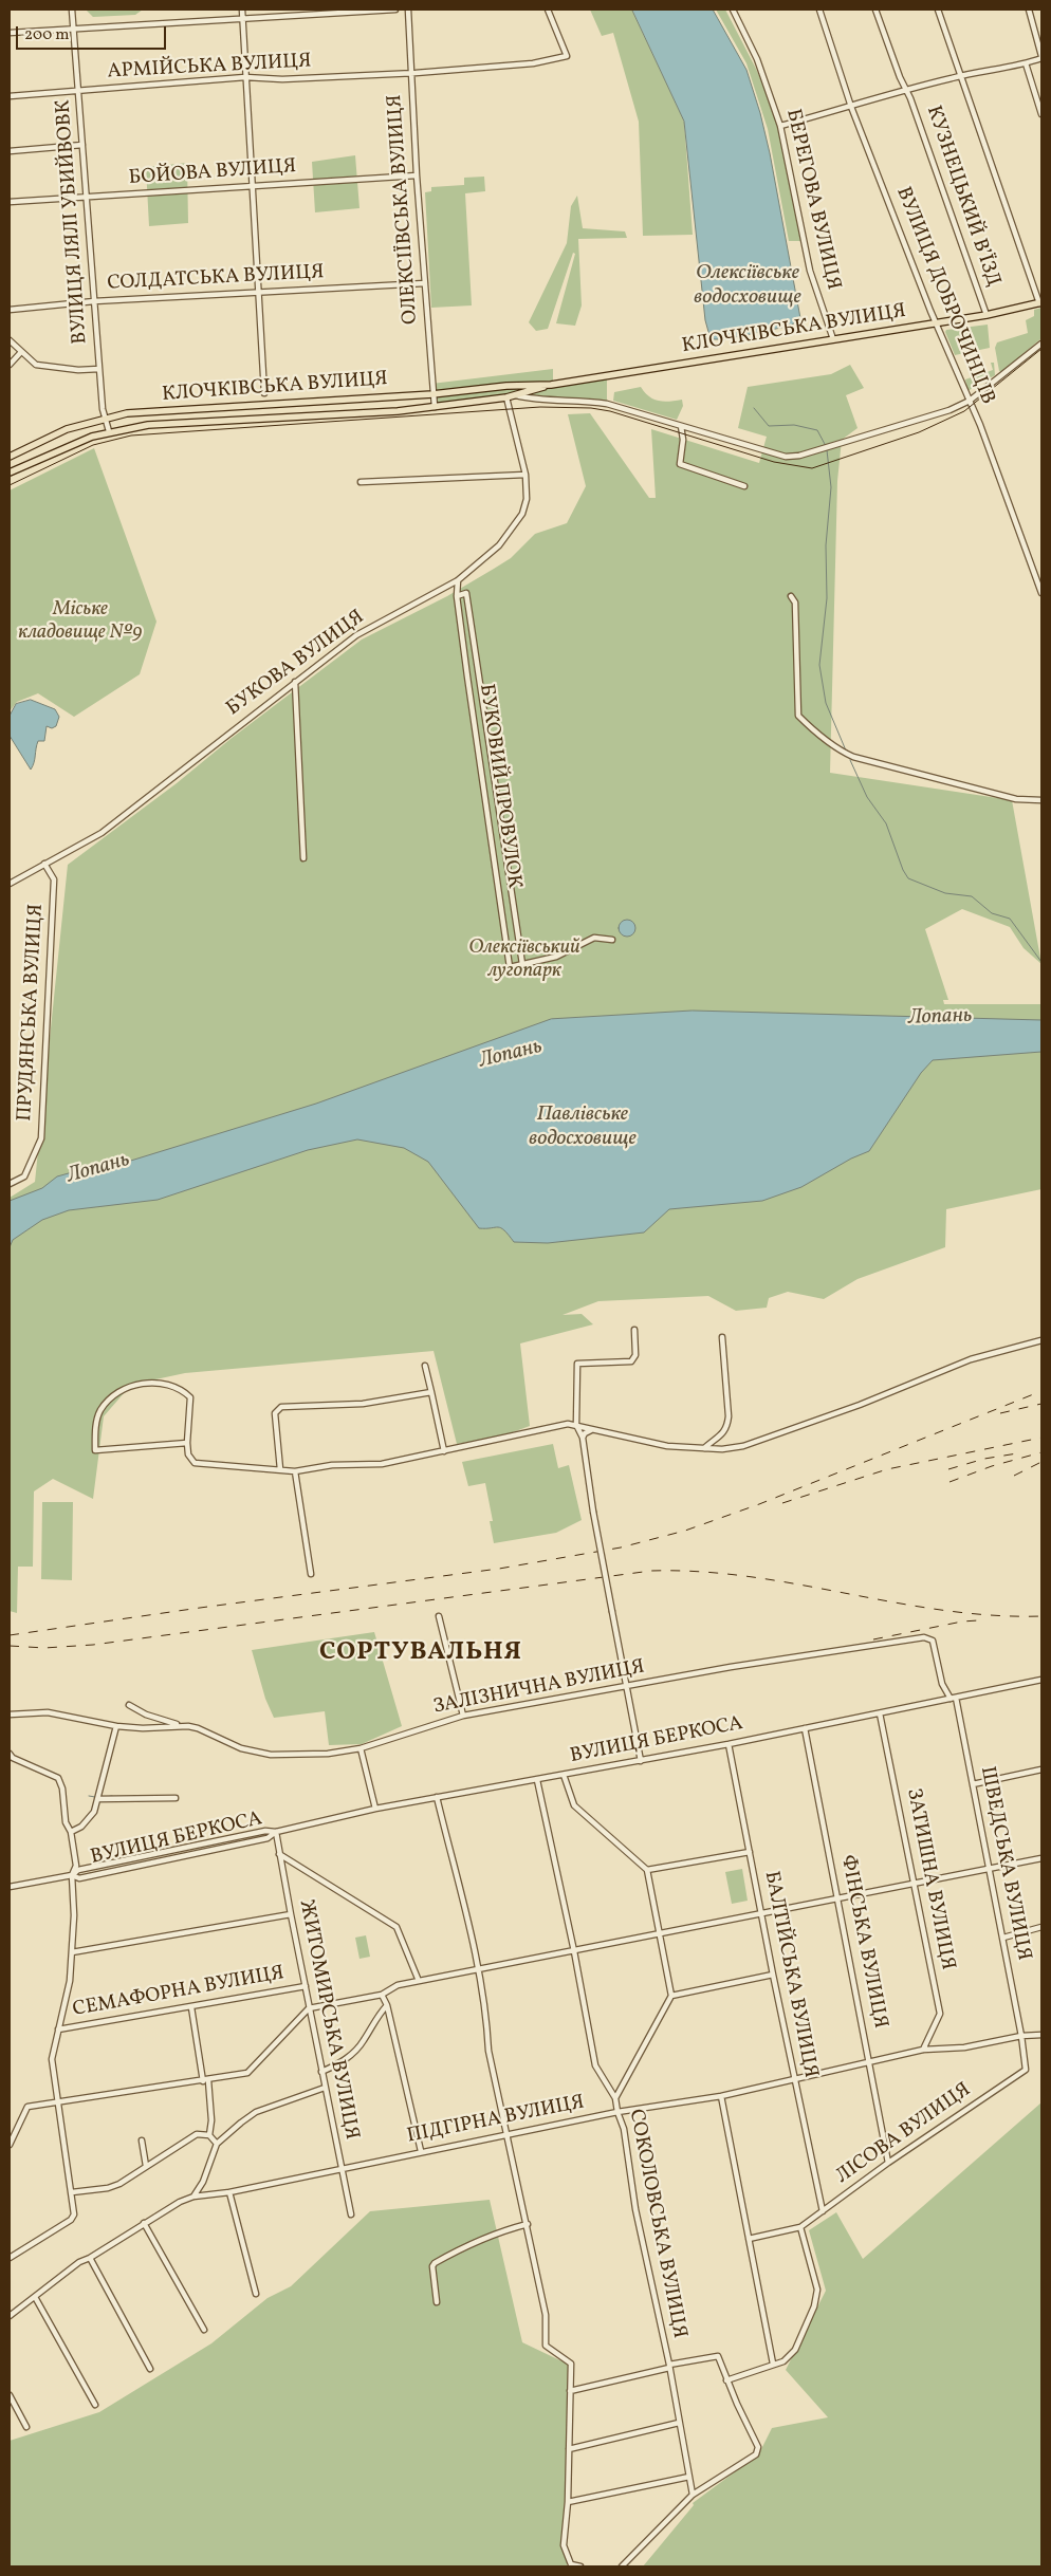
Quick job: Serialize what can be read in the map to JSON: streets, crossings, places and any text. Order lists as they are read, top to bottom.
{
  "streets": {
    "main road": ["КЛОЧКІВСЬКА ВУЛИЦЯ"],
    "street": [
      "АРМІЙСЬКА ВУЛИЦЯ",
      "БОЙОВА ВУЛИЦЯ",
      "КУЗНЕЦЬКИЙ В’ЇЗД",
      "БЕРЕГОВА ВУЛИЦЯ",
      "ОЛЕКСІЇВСЬКА ВУЛИЦЯ",
      "ВУЛИЦЯ ЛЯЛІ УБИЙВОВК",
      "СОЛДАТСЬКА ВУЛИЦЯ",
      "ВУЛИЦЯ ДОБРОЧИНЦІВ",
      "БУКОВА ВУЛИЦЯ",
      "БУКОВИЙ ПРОВУЛОК",
      "ПРУДЯНСЬКА ВУЛИЦЯ",
      "ЗАЛІЗНИЧНА ВУЛИЦЯ",
      "ВУЛИЦЯ БЕРКОСА",
      "ШВЕДСЬКА ВУЛИЦЯ",
      "ЗАТИШНА ВУЛИЦЯ",
      "ФІНСЬКА ВУЛИЦЯ",
      "БАЛТІЙСЬКА ВУЛИЦЯ",
      "СЕМАФОРНА ВУЛИЦЯ",
      "ЖИТОМИРСЬКА ВУЛИЦЯ",
      "ПІДГІРНА ВУЛИЦЯ",
      "ЛІСОВА ВУЛИЦЯ",
      "СОКОЛОВСЬКА ВУЛИЦЯ"
    ]
  },
  "crossings": [
    ["АРМІЙСЬКА ВУЛИЦЯ", "ОЛЕКСІЇВСЬКА ВУЛИЦЯ"],
    ["АРМІЙСЬКА ВУЛИЦЯ", "ВУЛИЦЯ ЛЯЛІ УБИЙВОВК"],
    ["БОЙОВА ВУЛИЦЯ", "ОЛЕКСІЇВСЬКА ВУЛИЦЯ"],
    ["БОЙОВА ВУЛИЦЯ", "ВУЛИЦЯ ЛЯЛІ УБИЙВОВК"],
    ["КУЗНЕЦЬКИЙ В’ЇЗД", "КЛОЧКІВСЬКА ВУЛИЦЯ"],
    ["БЕРЕГОВА ВУЛИЦЯ", "КЛОЧКІВСЬКА ВУЛИЦЯ"],
    ["ОЛЕКСІЇВСЬКА ВУЛИЦЯ", "СОЛДАТСЬКА ВУЛИЦЯ"],
    ["ОЛЕКСІЇВСЬКА ВУЛИЦЯ", "КЛОЧКІВСЬКА ВУЛИЦЯ"],
    ["ВУЛИЦЯ ЛЯЛІ УБИЙВОВК", "СОЛДАТСЬКА ВУЛИЦЯ"],
    ["ВУЛИЦЯ ЛЯЛІ УБИЙВОВК", "КЛОЧКІВСЬКА ВУЛИЦЯ"],
    ["ВУЛИЦЯ ДОБРОЧИНЦІВ", "КЛОЧКІВСЬКА ВУЛИЦЯ"],
    ["КЛОЧКІВСЬКА ВУЛИЦЯ", "БУКОВА ВУЛИЦЯ"],
    ["БУКОВА ВУЛИЦЯ", "БУКОВИЙ ПРОВУЛОК"],
    ["БУКОВА ВУЛИЦЯ", "ПРУДЯНСЬКА ВУЛИЦЯ"],
    ["ЗАЛІЗНИЧНА ВУЛИЦЯ", "ВУЛИЦЯ БЕРКОСА"],
    ["ВУЛИЦЯ БЕРКОСА", "ШВЕДСЬКА ВУЛИЦЯ"],
    ["ВУЛИЦЯ БЕРКОСА", "ЗАТИШНА ВУЛИЦЯ"],
    ["ВУЛИЦЯ БЕРКОСА", "ФІНСЬКА ВУЛИЦЯ"],
    ["ВУЛИЦЯ БЕРКОСА", "БАЛТІЙСЬКА ВУЛИЦЯ"],
    ["ВУЛИЦЯ БЕРКОСА", "ЖИТОМИРСЬКА ВУЛИЦЯ"],
    ["ВУЛИЦЯ БЕРКОСА", "СОКОЛОВСЬКА ВУЛИЦЯ"],
    ["ШВЕДСЬКА ВУЛИЦЯ", "ПІДГІРНА ВУЛИЦЯ"],
    ["ШВЕДСЬКА ВУЛИЦЯ", "ЛІСОВА ВУЛИЦЯ"],
    ["ЗАТИШНА ВУЛИЦЯ", "ПІДГІРНА ВУЛИЦЯ"],
    ["ФІНСЬКА ВУЛИЦЯ", "ПІДГІРНА ВУЛИЦЯ"],
    ["ФІНСЬКА ВУЛИЦЯ", "ЛІСОВА ВУЛИЦЯ"],
    ["БАЛТІЙСЬКА ВУЛИЦЯ", "ПІДГІРНА ВУЛИЦЯ"],
    ["БАЛТІЙСЬКА ВУЛИЦЯ", "ЛІСОВА ВУЛИЦЯ"],
    ["СЕМАФОРНА ВУЛИЦЯ", "ЖИТОМИРСЬКА ВУЛИЦЯ"],
    ["ЖИТОМИРСЬКА ВУЛИЦЯ", "ПІДГІРНА ВУЛИЦЯ"],
    ["ПІДГІРНА ВУЛИЦЯ", "ЛІСОВА ВУЛИЦЯ"],
    ["ПІДГІРНА ВУЛИЦЯ", "СОКОЛОВСЬКА ВУЛИЦЯ"]
  ],
  "districts": ["СОРТУВАЛЬНЯ"],
  "water": ["Олексіївське водосховище", "Лопань", "Павлівське водосховище"],
  "parks": ["Міське кладовище №9", "Олексіївський лугопарк"],
  "scale_bar": "200 m"
}
